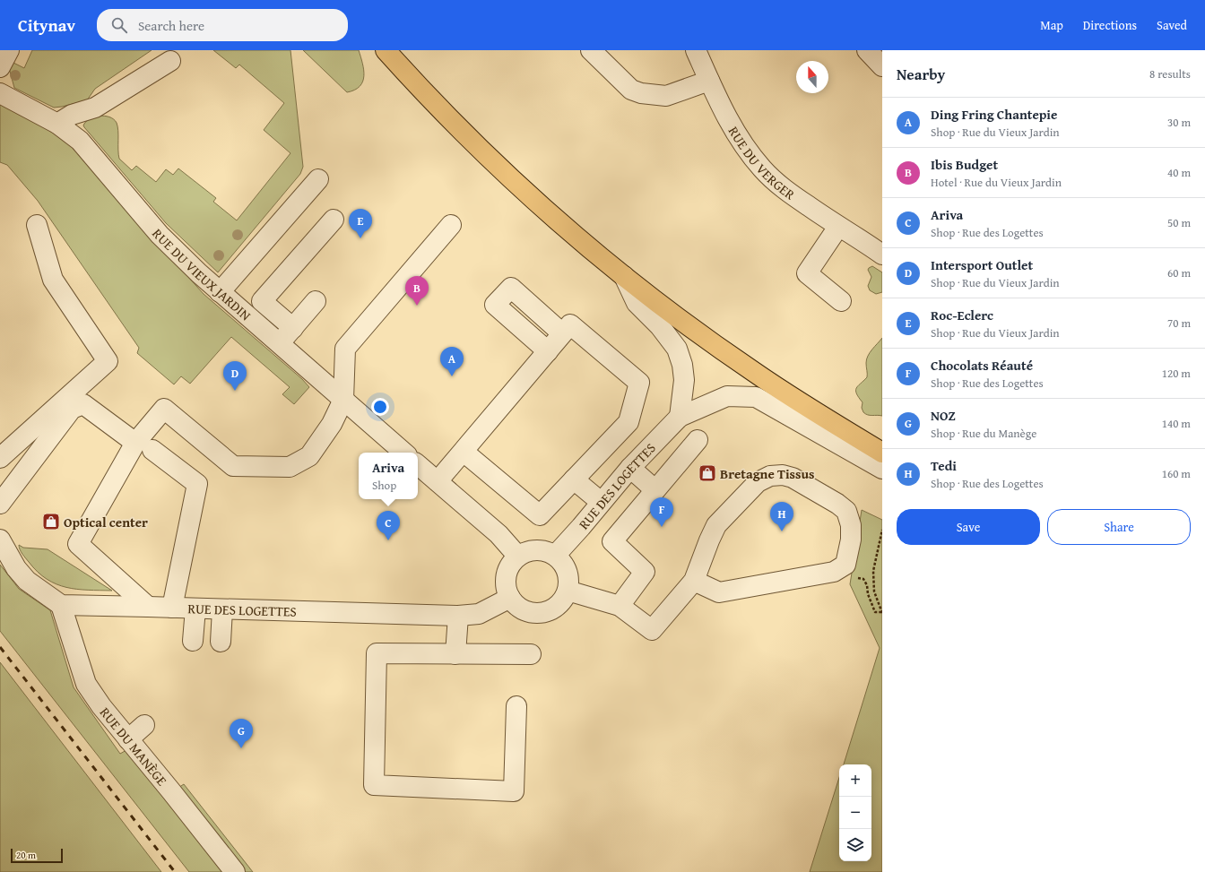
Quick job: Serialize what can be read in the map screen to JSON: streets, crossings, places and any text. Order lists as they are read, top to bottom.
{
  "streets": {
    "street": [
      "RUE DU VERGER",
      "RUE DU VIEUX JARDIN",
      "RUE DES LOGETTES",
      "RUE DU MANÈGE"
    ]
  },
  "crossings": [
    ["RUE DES LOGETTES", "RUE DU MANÈGE"]
  ],
  "places": {
    "shop": ["Bretagne Tissus", "Optical center"]
  },
  "scale_bar": "20 m",
  "north": "top",
  "page": {
    "header": "Citynav",
    "search": "Search here",
    "nav": ["Map", "Directions", "Saved"],
    "heading": ["Nearby", "8 results"],
    "list": [
      {
        "mark": "A",
        "name": "Ding Fring Chantepie",
        "note": "Shop · Rue du Vieux Jardin",
        "value": "30 m"
      },
      {
        "mark": "B",
        "name": "Ibis Budget",
        "note": "Hotel · Rue du Vieux Jardin",
        "value": "40 m"
      },
      {
        "mark": "C",
        "name": "Ariva",
        "note": "Shop · Rue des Logettes",
        "value": "50 m"
      },
      {
        "mark": "D",
        "name": "Intersport Outlet",
        "note": "Shop · Rue du Vieux Jardin",
        "value": "60 m"
      },
      {
        "mark": "E",
        "name": "Roc-Eclerc",
        "note": "Shop · Rue du Vieux Jardin",
        "value": "70 m"
      },
      {
        "mark": "F",
        "name": "Chocolats Réauté",
        "note": "Shop · Rue des Logettes",
        "value": "120 m"
      },
      {
        "mark": "G",
        "name": "NOZ",
        "note": "Shop · Rue du Manège",
        "value": "140 m"
      },
      {
        "mark": "H",
        "name": "Tedi",
        "note": "Shop · Rue des Logettes",
        "value": "160 m"
      }
    ],
    "pins": [
      "E",
      "B",
      "A",
      "D",
      "F",
      "H",
      "C",
      "G"
    ],
    "popup": ["Ariva", "Shop"],
    "buttons": ["Save", "Share"],
    "map_buttons": ["+", "−"],
    "scale": "20 m"
  }
}
